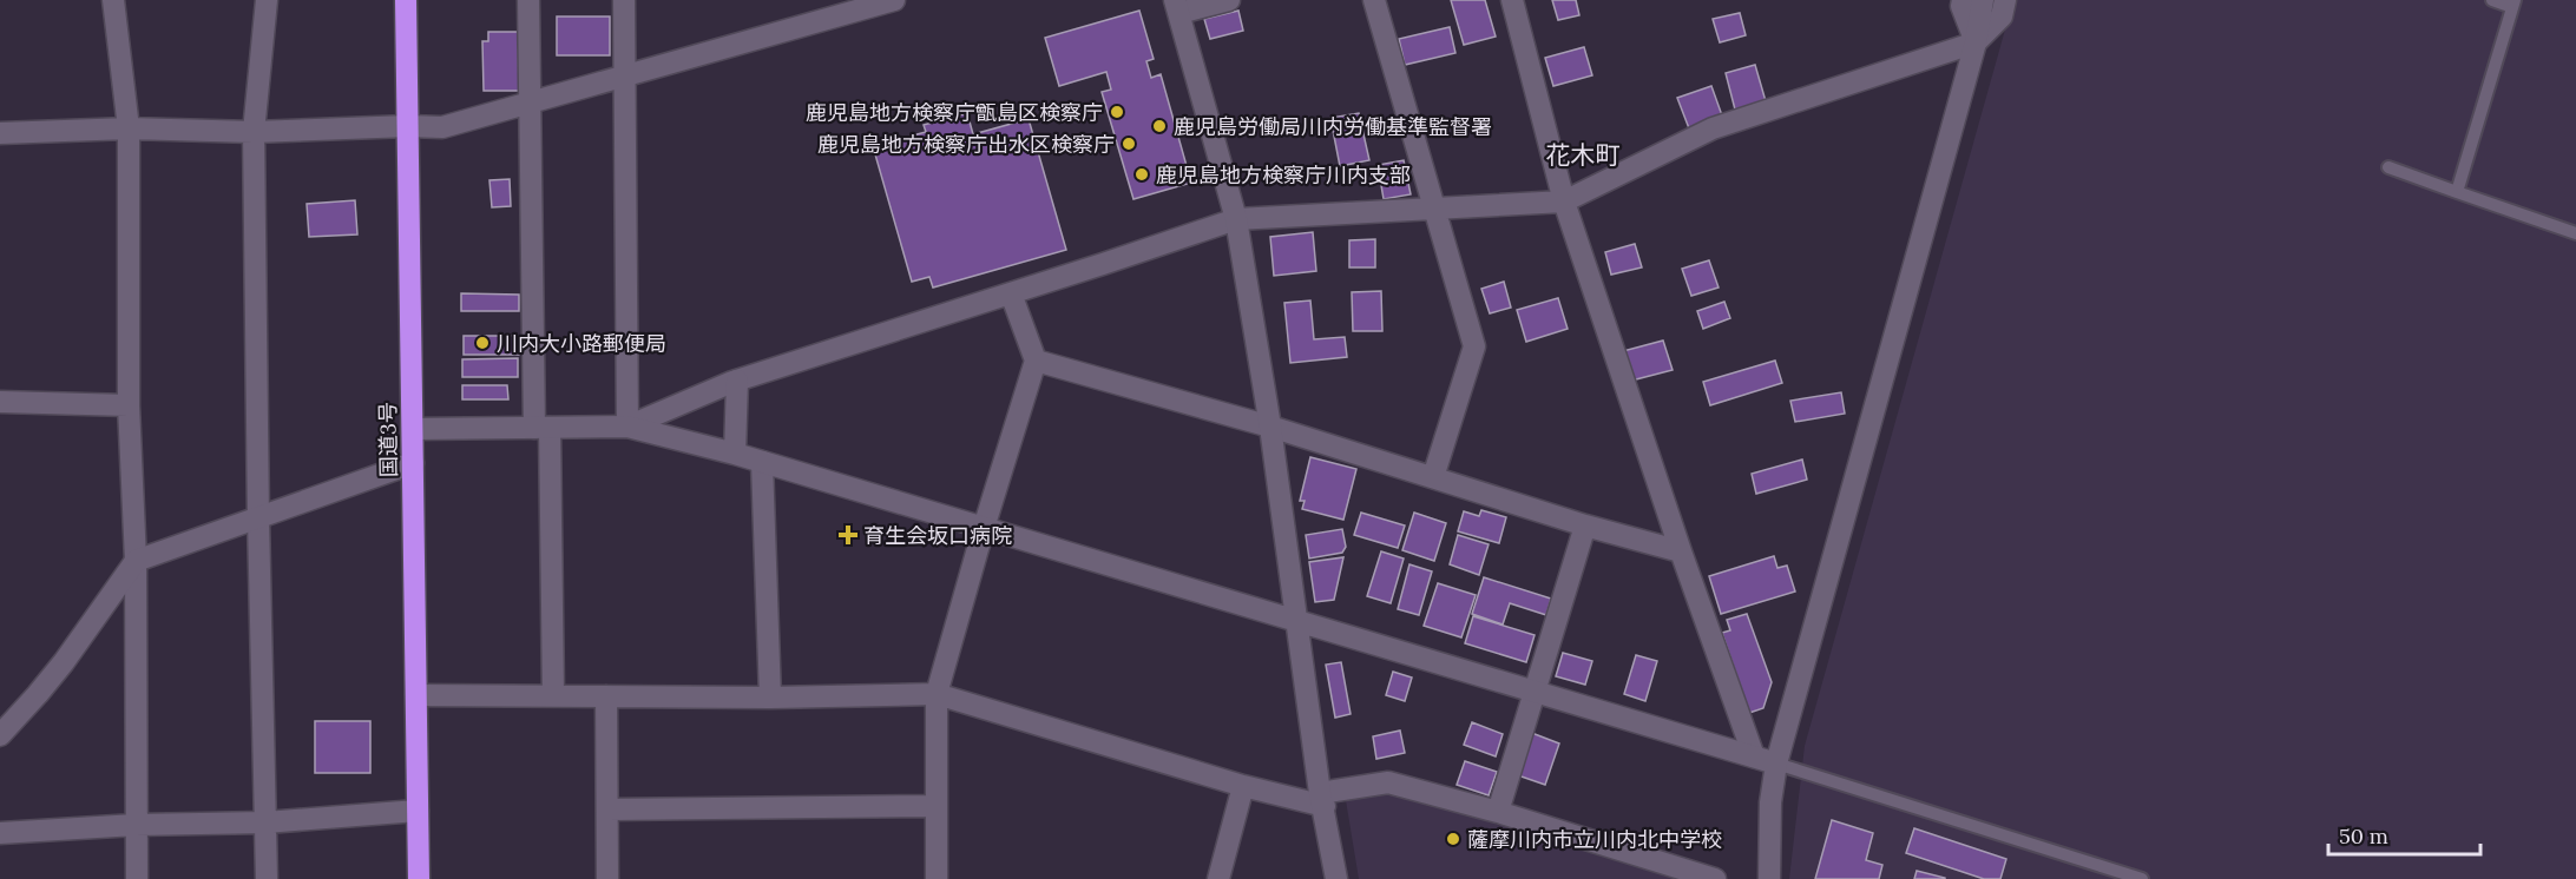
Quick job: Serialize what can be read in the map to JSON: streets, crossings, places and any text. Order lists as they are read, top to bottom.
{
  "streets": {
    "highway": ["国道3号"]
  },
  "districts": ["花木町"],
  "places": {
    "other": [
      "鹿児島地方検察庁甑島区検察庁",
      "鹿児島労働局川内労働基準監督署",
      "鹿児島地方検察庁出水区検察庁",
      "鹿児島地方検察庁川内支部",
      "川内大小路郵便局",
      "薩摩川内市立川内北中学校"
    ],
    "health": ["育生会坂口病院"]
  },
  "scale_bar": "50 m"
}
